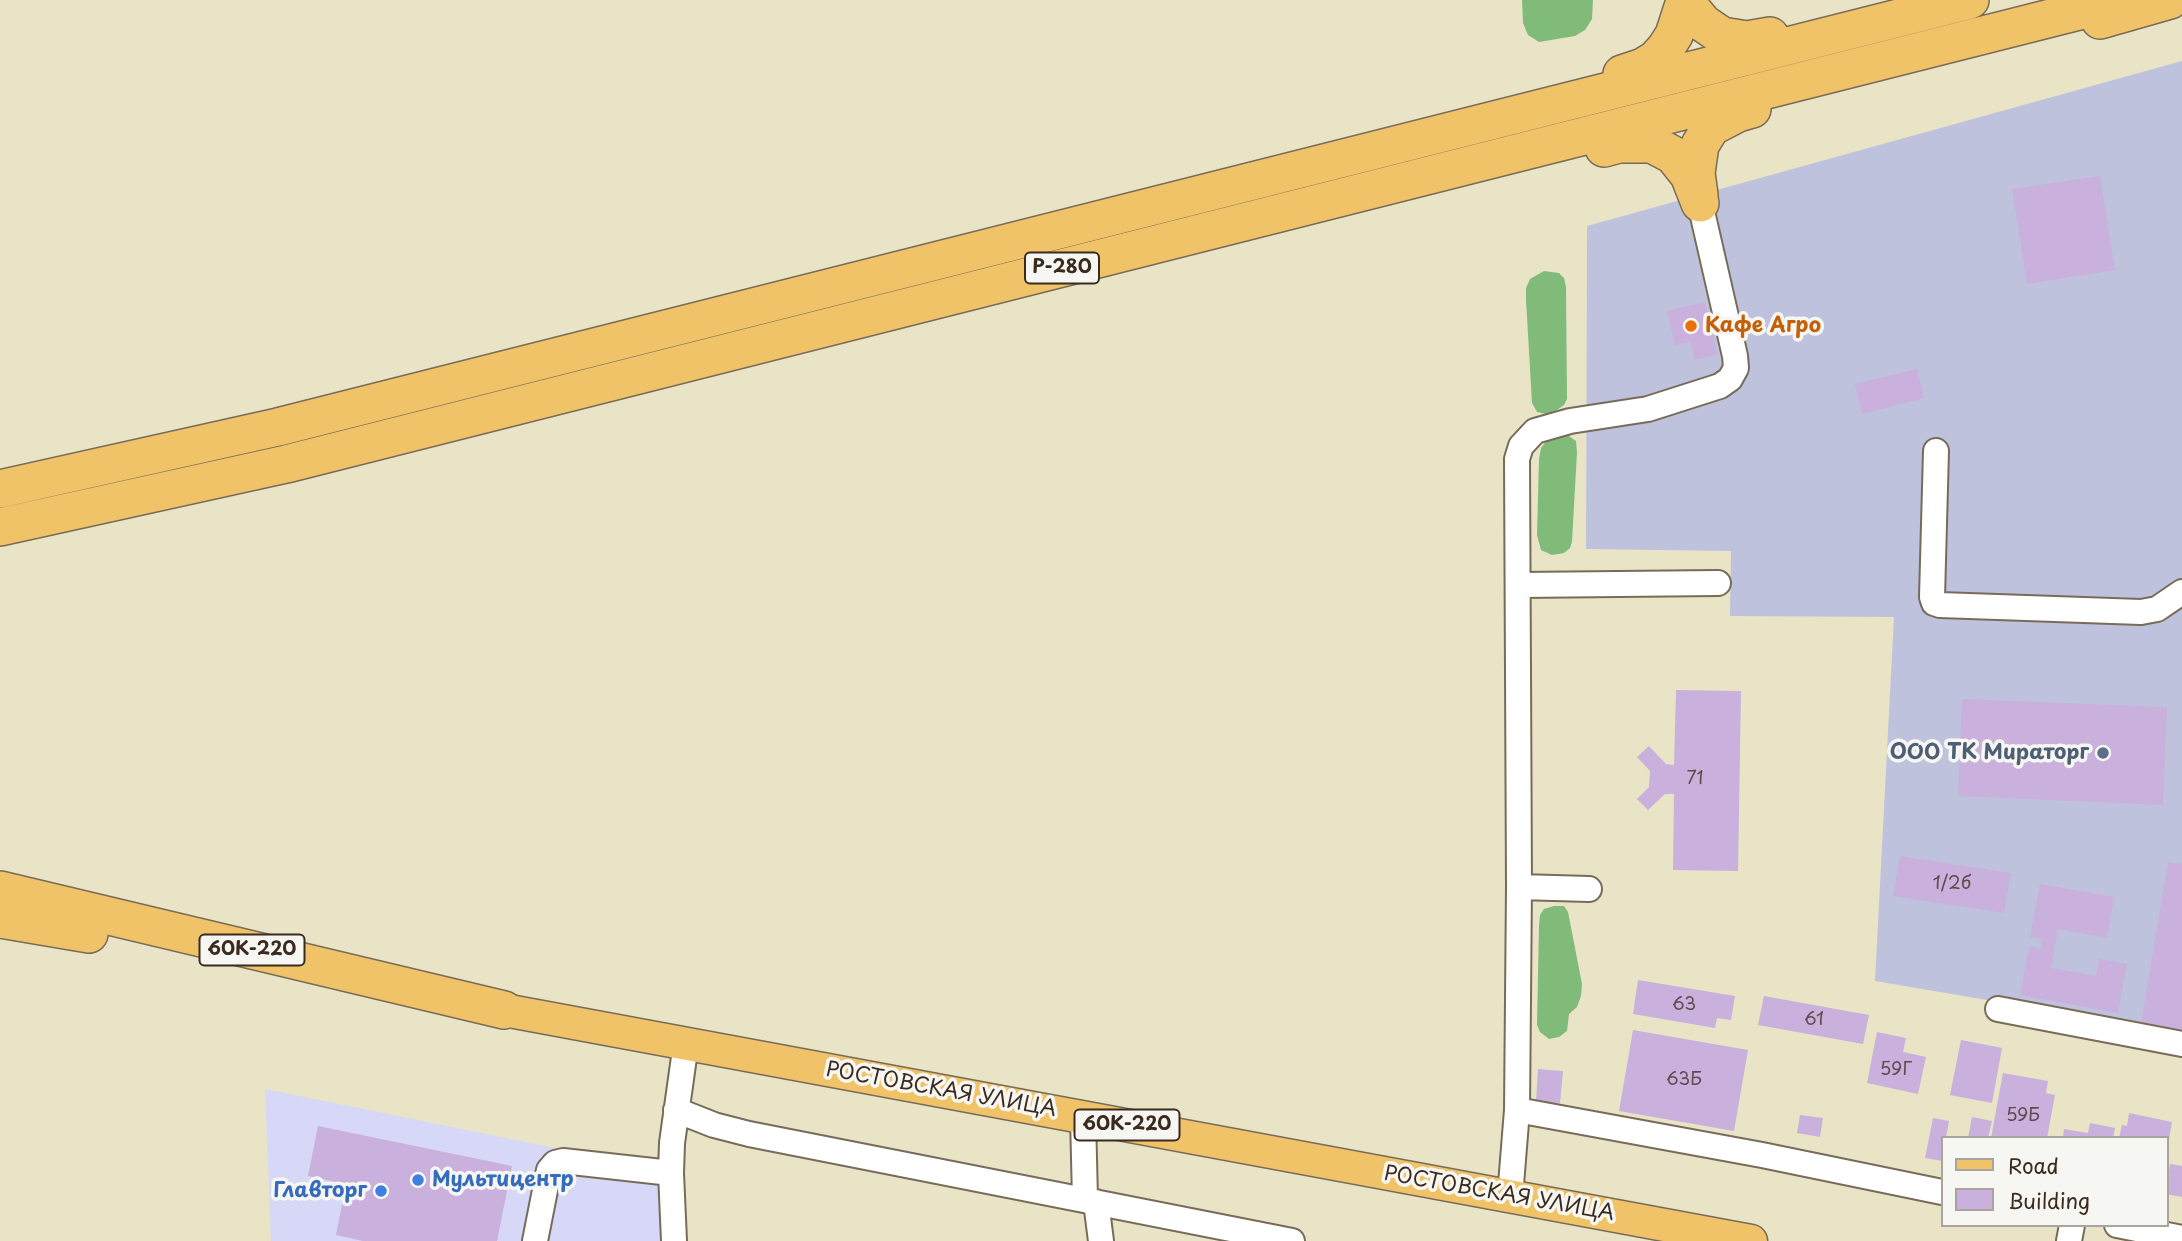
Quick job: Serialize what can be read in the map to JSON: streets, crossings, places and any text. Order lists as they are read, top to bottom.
{
  "streets": {
    "highway": ["Р-280", "60К-220"],
    "main road": ["РОСТОВСКАЯ УЛИЦА"]
  },
  "crossings": [
    ["60К-220", "РОСТОВСКАЯ УЛИЦА"]
  ],
  "places": [
    "Кафе Агро",
    "ООО ТК Мираторг",
    "Мультицентр",
    "Главторг"
  ],
  "house_numbers": [
    "71",
    "1/2б",
    "63",
    "61",
    "59Г",
    "63Б",
    "59Б"
  ],
  "legend": ["Road", "Building"]
}
